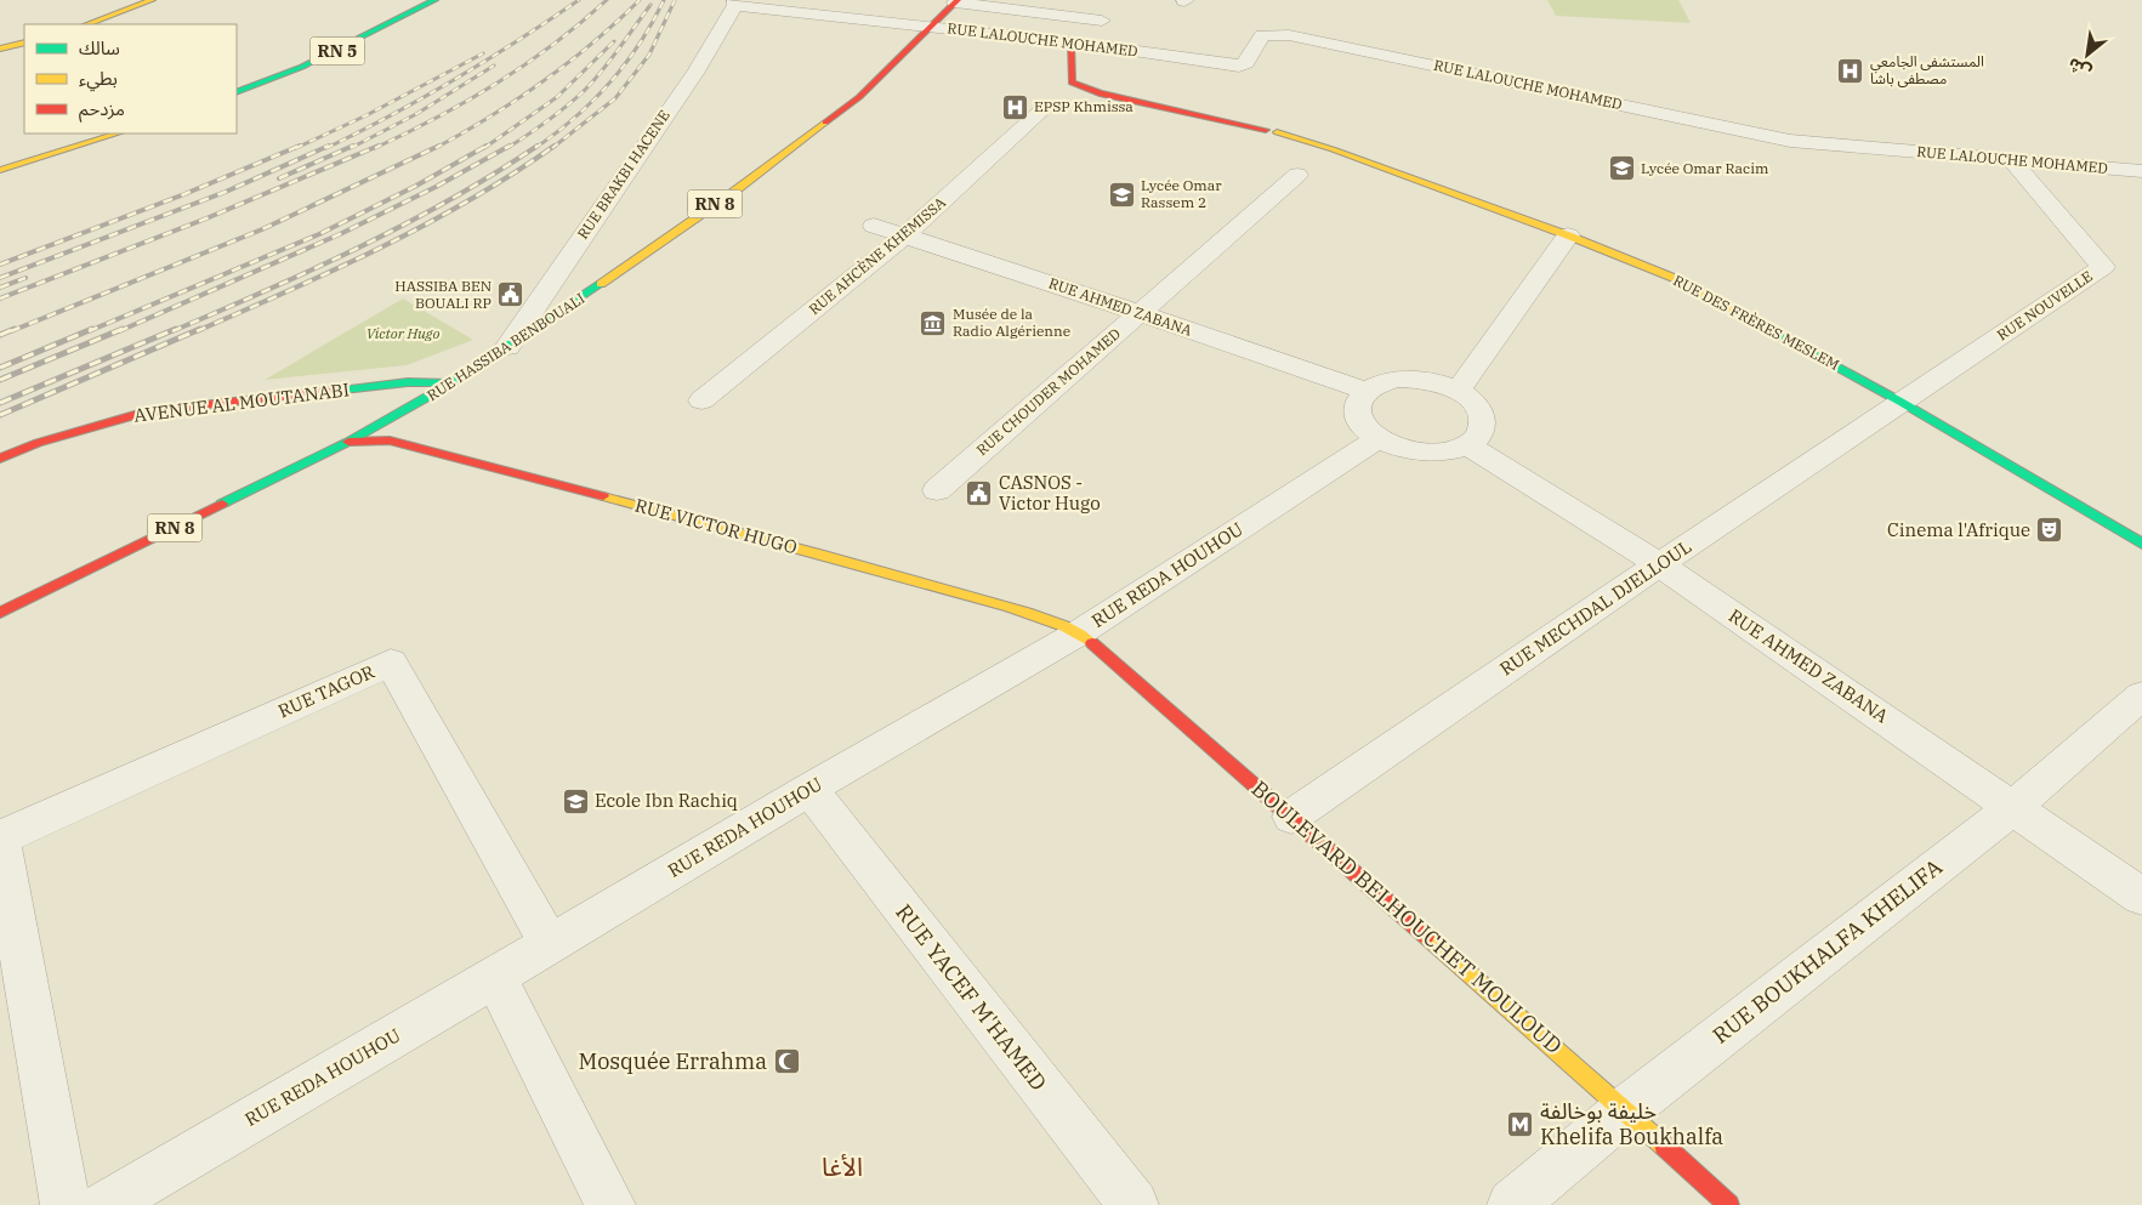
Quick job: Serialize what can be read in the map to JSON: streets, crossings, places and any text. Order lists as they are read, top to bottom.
{
  "streets": {
    "main road": [
      "RN 5",
      "RN 8",
      "RUE DES FRÈRES MESLEM",
      "RUE HASSIBA BENBOUALI",
      "AVENUE AL MOUTANABI",
      "RUE VICTOR HUGO",
      "BOULEVARD BELHOUCHET MOULOUD"
    ],
    "street": [
      "RUE LALOUCHE MOHAMED",
      "RUE BRAKBI HACENE",
      "RUE AHCÈNE KHEMISSA",
      "RUE NOUVELLE",
      "RUE AHMED ZABANA",
      "RUE CHOUDER MOHAMED",
      "RUE REDA HOUHOU",
      "RUE MECHDAL DJELLOUL",
      "RUE TAGOR",
      "RUE BOUKHALFA KHELIFA",
      "RUE YACEF M'HAMED"
    ]
  },
  "crossings": [
    ["RUE LALOUCHE MOHAMED", "RUE BRAKBI HACENE"],
    ["RUE LALOUCHE MOHAMED", "RUE NOUVELLE"],
    ["RUE LALOUCHE MOHAMED", "RUE DES FRÈRES MESLEM"],
    ["RUE LALOUCHE MOHAMED", "RUE HASSIBA BENBOUALI"],
    ["RUE BRAKBI HACENE", "RUE HASSIBA BENBOUALI"],
    ["RUE AHCÈNE KHEMISSA", "RUE AHMED ZABANA"],
    ["RUE NOUVELLE", "RUE DES FRÈRES MESLEM"],
    ["RUE NOUVELLE", "RUE MECHDAL DJELLOUL"],
    ["RUE AHMED ZABANA", "RUE CHOUDER MOHAMED"],
    ["RUE AHMED ZABANA", "RUE REDA HOUHOU"],
    ["RUE AHMED ZABANA", "RUE MECHDAL DJELLOUL"],
    ["RUE AHMED ZABANA", "RUE BOUKHALFA KHELIFA"],
    ["RUE DES FRÈRES MESLEM", "RUE MECHDAL DJELLOUL"],
    ["RUE HASSIBA BENBOUALI", "AVENUE AL MOUTANABI"],
    ["RUE HASSIBA BENBOUALI", "RUE VICTOR HUGO"],
    ["RUE VICTOR HUGO", "RUE REDA HOUHOU"],
    ["RUE VICTOR HUGO", "BOULEVARD BELHOUCHET MOULOUD"],
    ["RUE REDA HOUHOU", "RUE TAGOR"],
    ["RUE REDA HOUHOU", "BOULEVARD BELHOUCHET MOULOUD"],
    ["RUE REDA HOUHOU", "RUE YACEF M'HAMED"],
    ["RUE MECHDAL DJELLOUL", "BOULEVARD BELHOUCHET MOULOUD"],
    ["BOULEVARD BELHOUCHET MOULOUD", "RUE BOUKHALFA KHELIFA"]
  ],
  "districts": ["الأغا"],
  "parks": ["Victor Hugo"],
  "places": {
    "hospital": ["المستشفى الجامعي مصطفى باشا", "EPSP Khmissa"],
    "school or university": ["Lycée Omar Racim", "Lycée Omar Rassem 2", "Ecole Ibn Rachiq"],
    "public building": ["HASSIBA BEN BOUALI RP", "CASNOS - Victor Hugo"],
    "museum": ["Musée de la Radio Algérienne"],
    "theatre": ["Cinema l'Afrique"],
    "mosque": ["Mosquée Errahma"],
    "metro station": ["خليفة بوخالفة Khelifa Boukhalfa"]
  },
  "legend": ["سالك", "بطيء", "مزدحم"],
  "north": "bottom left"
}
